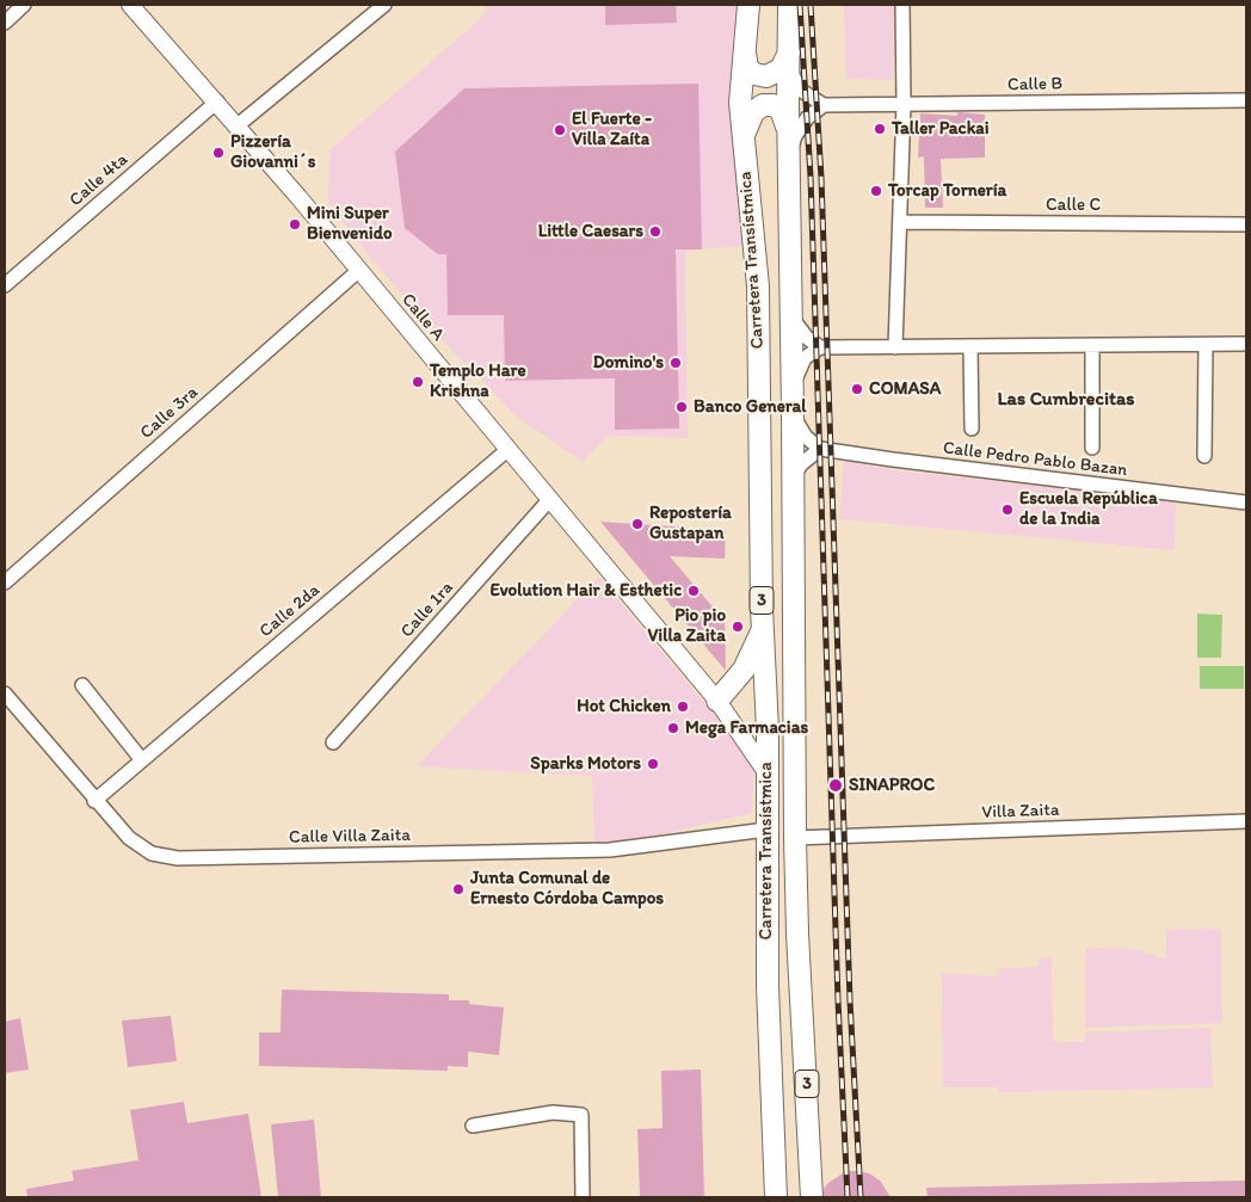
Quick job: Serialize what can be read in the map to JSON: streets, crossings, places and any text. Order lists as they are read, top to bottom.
{
  "streets": {
    "main road": ["Carretera Transístmica", "3"],
    "street": [
      "Calle B",
      "Calle 4ta",
      "Calle C",
      "Calle A",
      "Calle 3ra",
      "Calle Pedro Pablo Bazan",
      "Calle 1ra",
      "Calle 2da",
      "Villa Zaita",
      "Calle Villa Zaita"
    ]
  },
  "crossings": [
    ["Calle 4ta", "Calle A"],
    ["Carretera Transístmica", "Calle A"],
    ["Carretera Transístmica", "Villa Zaita"],
    ["Carretera Transístmica", "Calle Villa Zaita"],
    ["Calle A", "Calle 3ra"],
    ["Calle A", "Calle 1ra"],
    ["Calle A", "Calle 2da"],
    ["Calle 2da", "Calle Villa Zaita"]
  ],
  "districts": ["Las Cumbrecitas"],
  "places": [
    "Taller Packai",
    "El Fuerte - Villa Zaíta",
    "Pizzería Giovanni´s",
    "Torcap Tornería",
    "Mini Super Bienvenido",
    "Little Caesars",
    "Domino's",
    "Templo Hare Krishna",
    "COMASA",
    "Banco General",
    "Escuela República de la India",
    "Repostería Gustapan",
    "Evolution Hair & Esthetic",
    "Pio pio Villa Zaita",
    "Hot Chicken",
    "Mega Farmacias",
    "Sparks Motors",
    "SINAPROC",
    "Junta Comunal de Ernesto Córdoba Campos"
  ]
}
